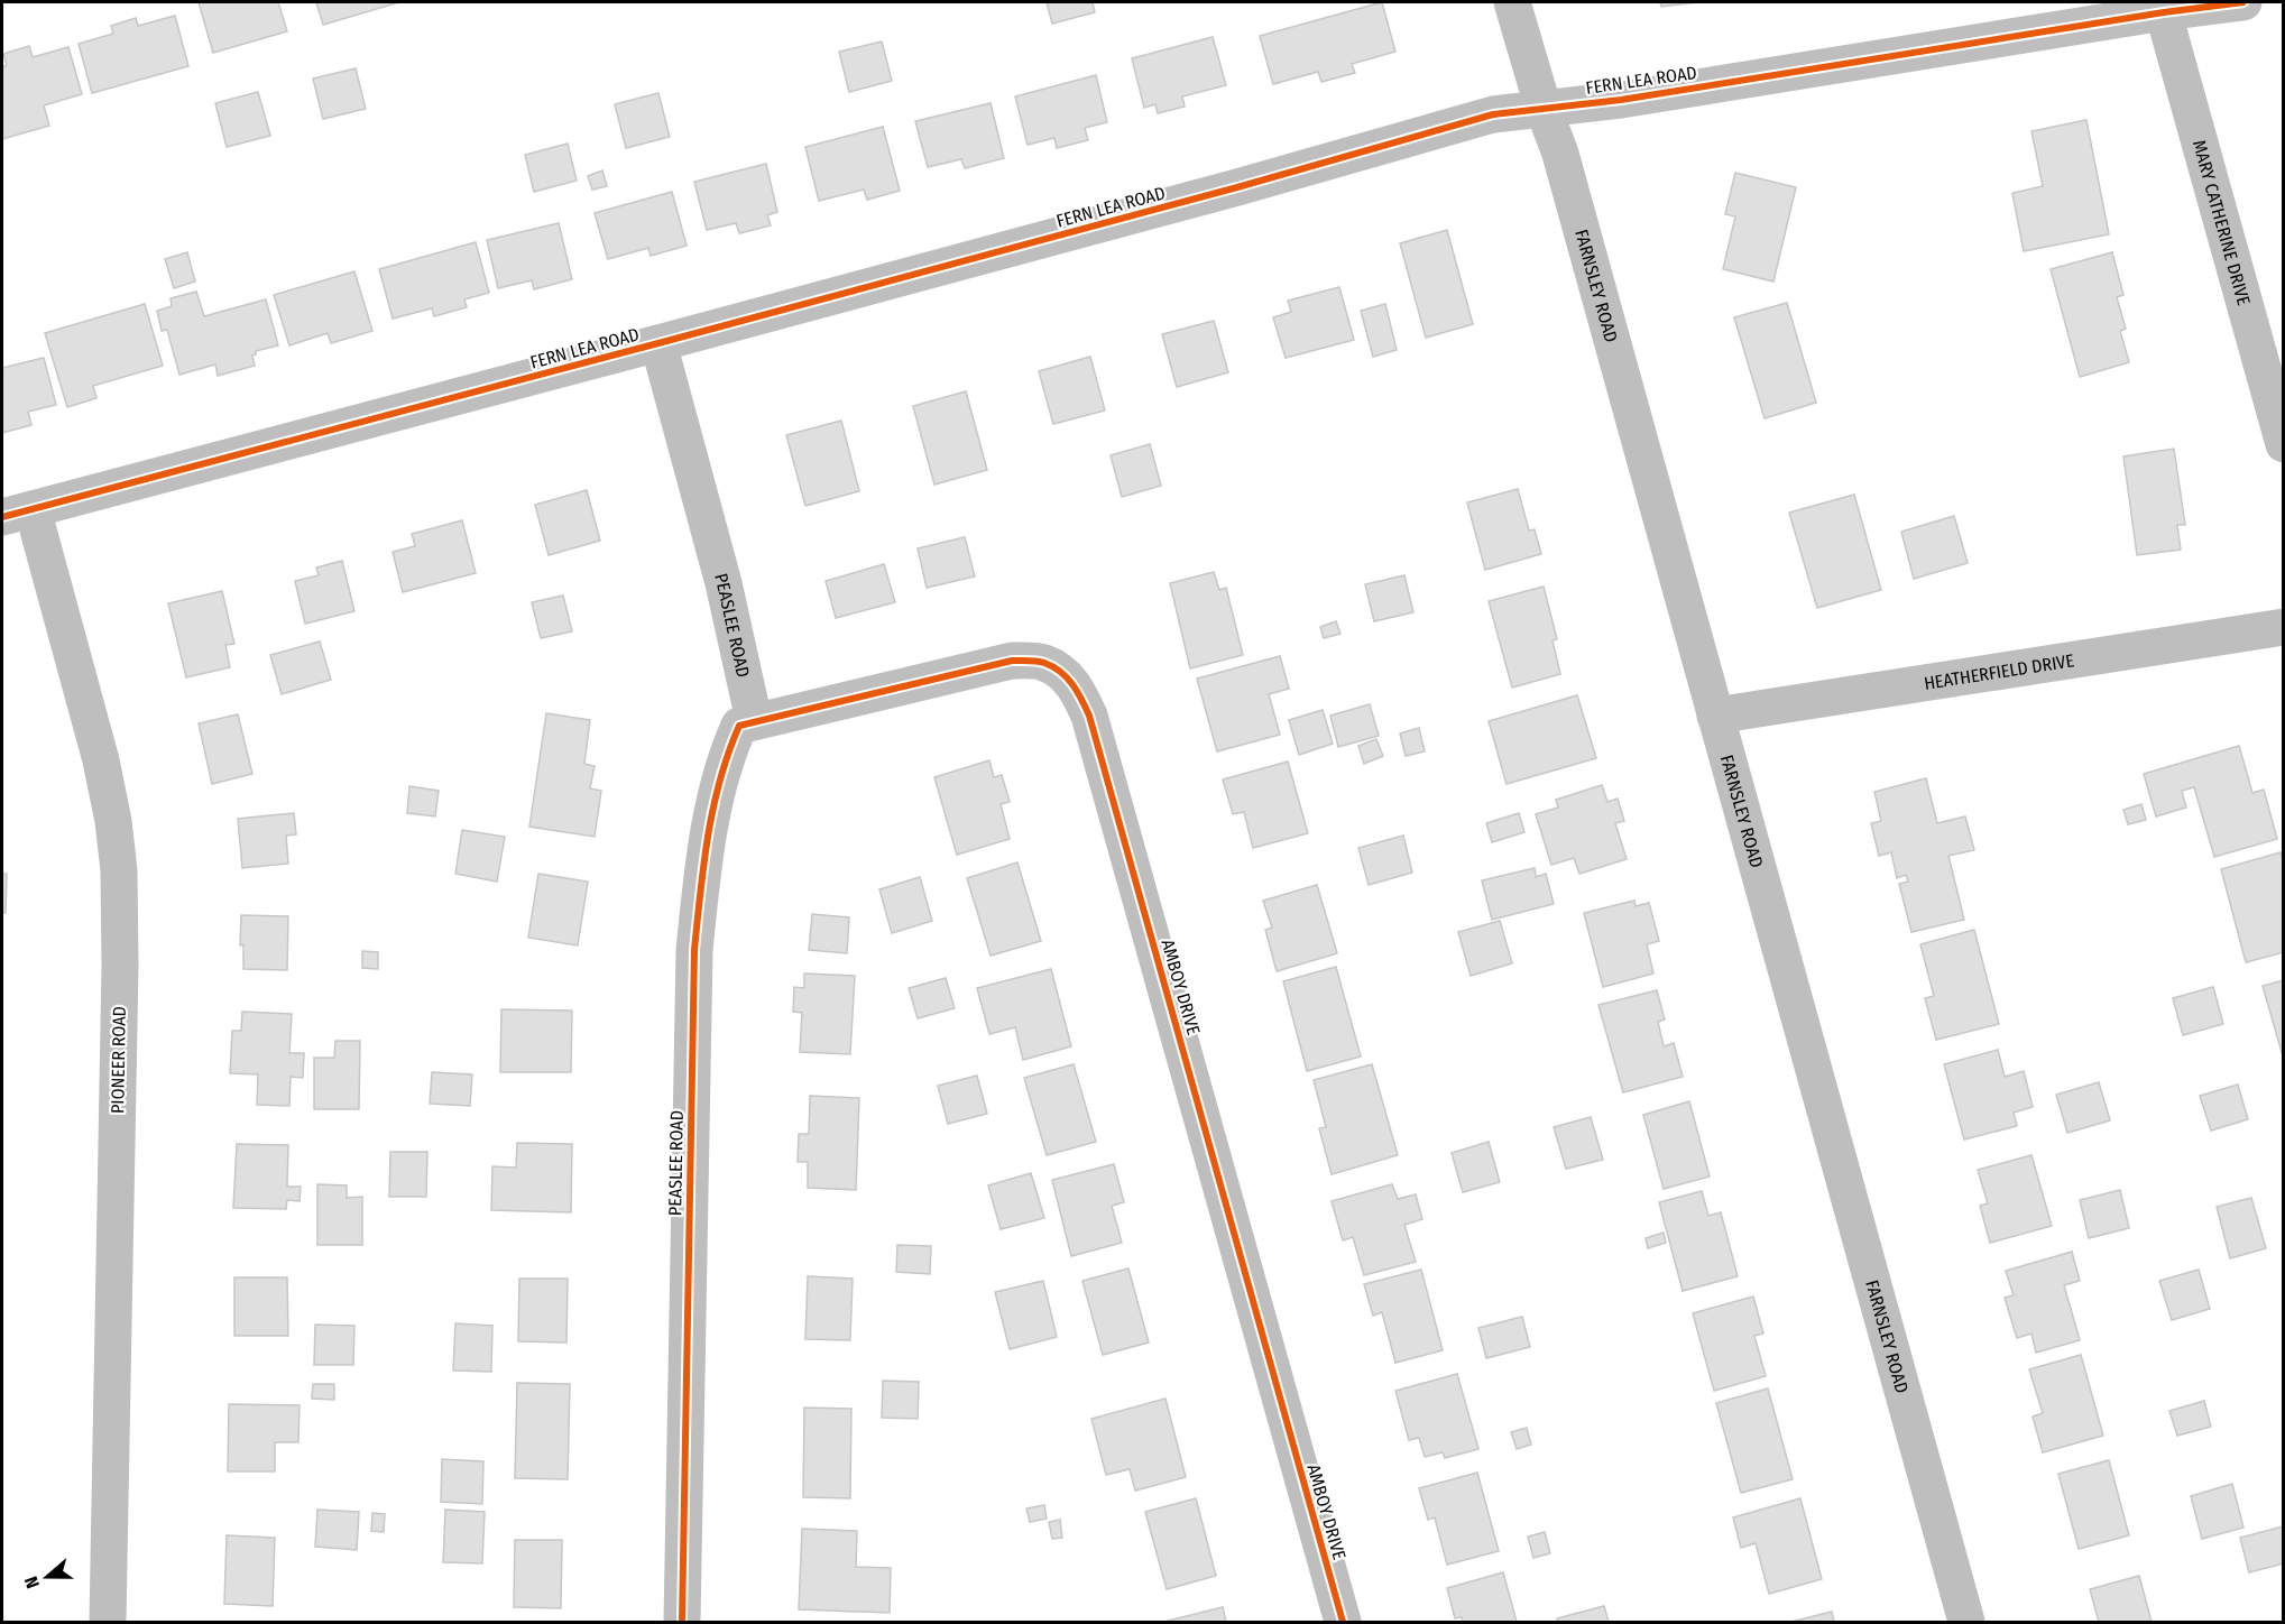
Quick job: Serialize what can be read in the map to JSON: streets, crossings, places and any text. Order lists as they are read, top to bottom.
{
  "streets": {
    "street": [
      "FERN LEA ROAD",
      "MARY CATHERINE DRIVE",
      "FARNSLEY ROAD",
      "PEASLEE ROAD",
      "HEATHERFIELD DRIVE",
      "AMBOY DRIVE",
      "PIONEER ROAD"
    ]
  },
  "crossings": [
    ["FERN LEA ROAD", "MARY CATHERINE DRIVE"],
    ["FERN LEA ROAD", "FARNSLEY ROAD"],
    ["FERN LEA ROAD", "PEASLEE ROAD"],
    ["FERN LEA ROAD", "PIONEER ROAD"],
    ["FARNSLEY ROAD", "HEATHERFIELD DRIVE"],
    ["PEASLEE ROAD", "AMBOY DRIVE"]
  ],
  "north": "left"
}
